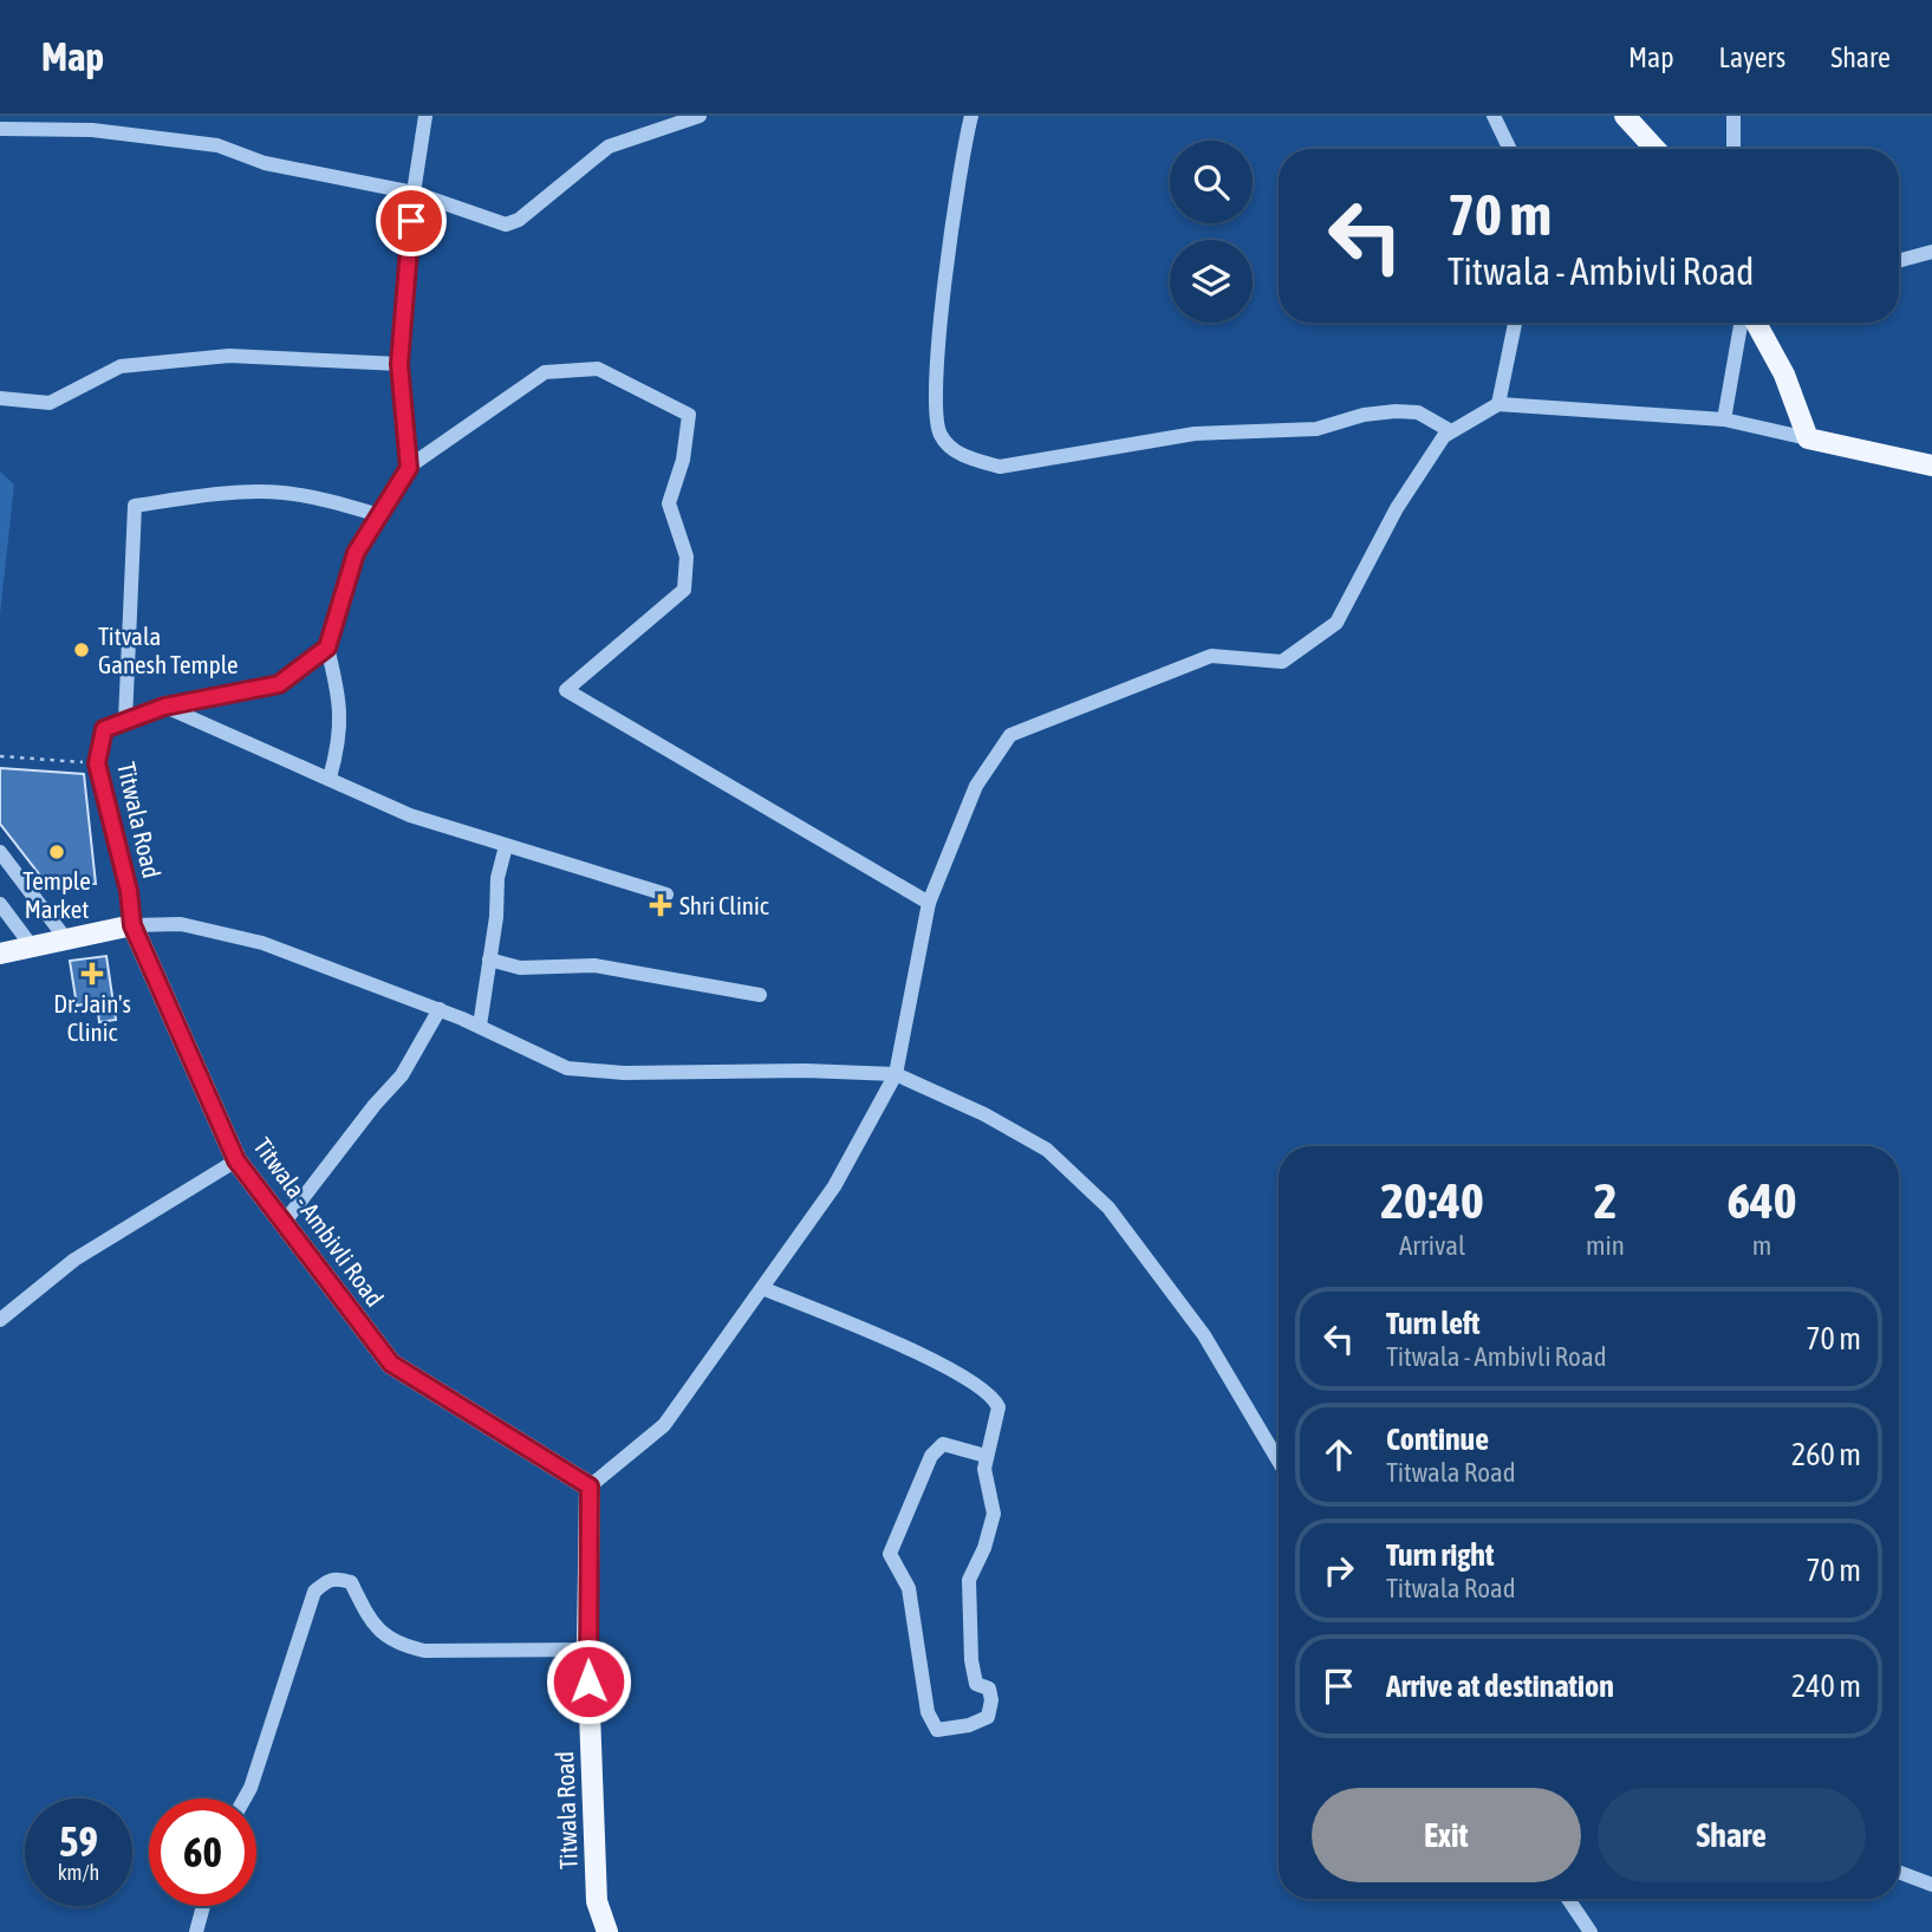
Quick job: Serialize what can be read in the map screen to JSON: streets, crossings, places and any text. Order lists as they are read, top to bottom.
{
  "streets": {
    "main road": ["Titwala Road", "Titwala - Ambivli Road"]
  },
  "crossings": [
    ["Titwala Road", "Titwala - Ambivli Road"]
  ],
  "places": {
    "other": ["Titvala Ganesh Temple", "Temple Market"],
    "health": ["Shri Clinic", "Dr. Jain's Clinic"]
  },
  "page": {
    "header": "Map",
    "nav": ["Map", "Layers", "Share"],
    "turn": ["70 m", "Titwala - Ambivli Road"],
    "eta": [
      "20:40",
      "Arrival",
      "2",
      "min",
      "640",
      "m"
    ],
    "list": [
      {
        "name": "Turn left",
        "note": "Titwala - Ambivli Road",
        "value": "70 m"
      },
      {
        "name": "Continue",
        "note": "Titwala Road",
        "value": "260 m"
      },
      {
        "name": "Turn right",
        "note": "Titwala Road",
        "value": "70 m"
      },
      {
        "name": "Arrive at destination",
        "value": "240 m"
      }
    ],
    "buttons": ["Exit", "Share"],
    "speed": "59 km/h",
    "limit": "60"
  }
}
